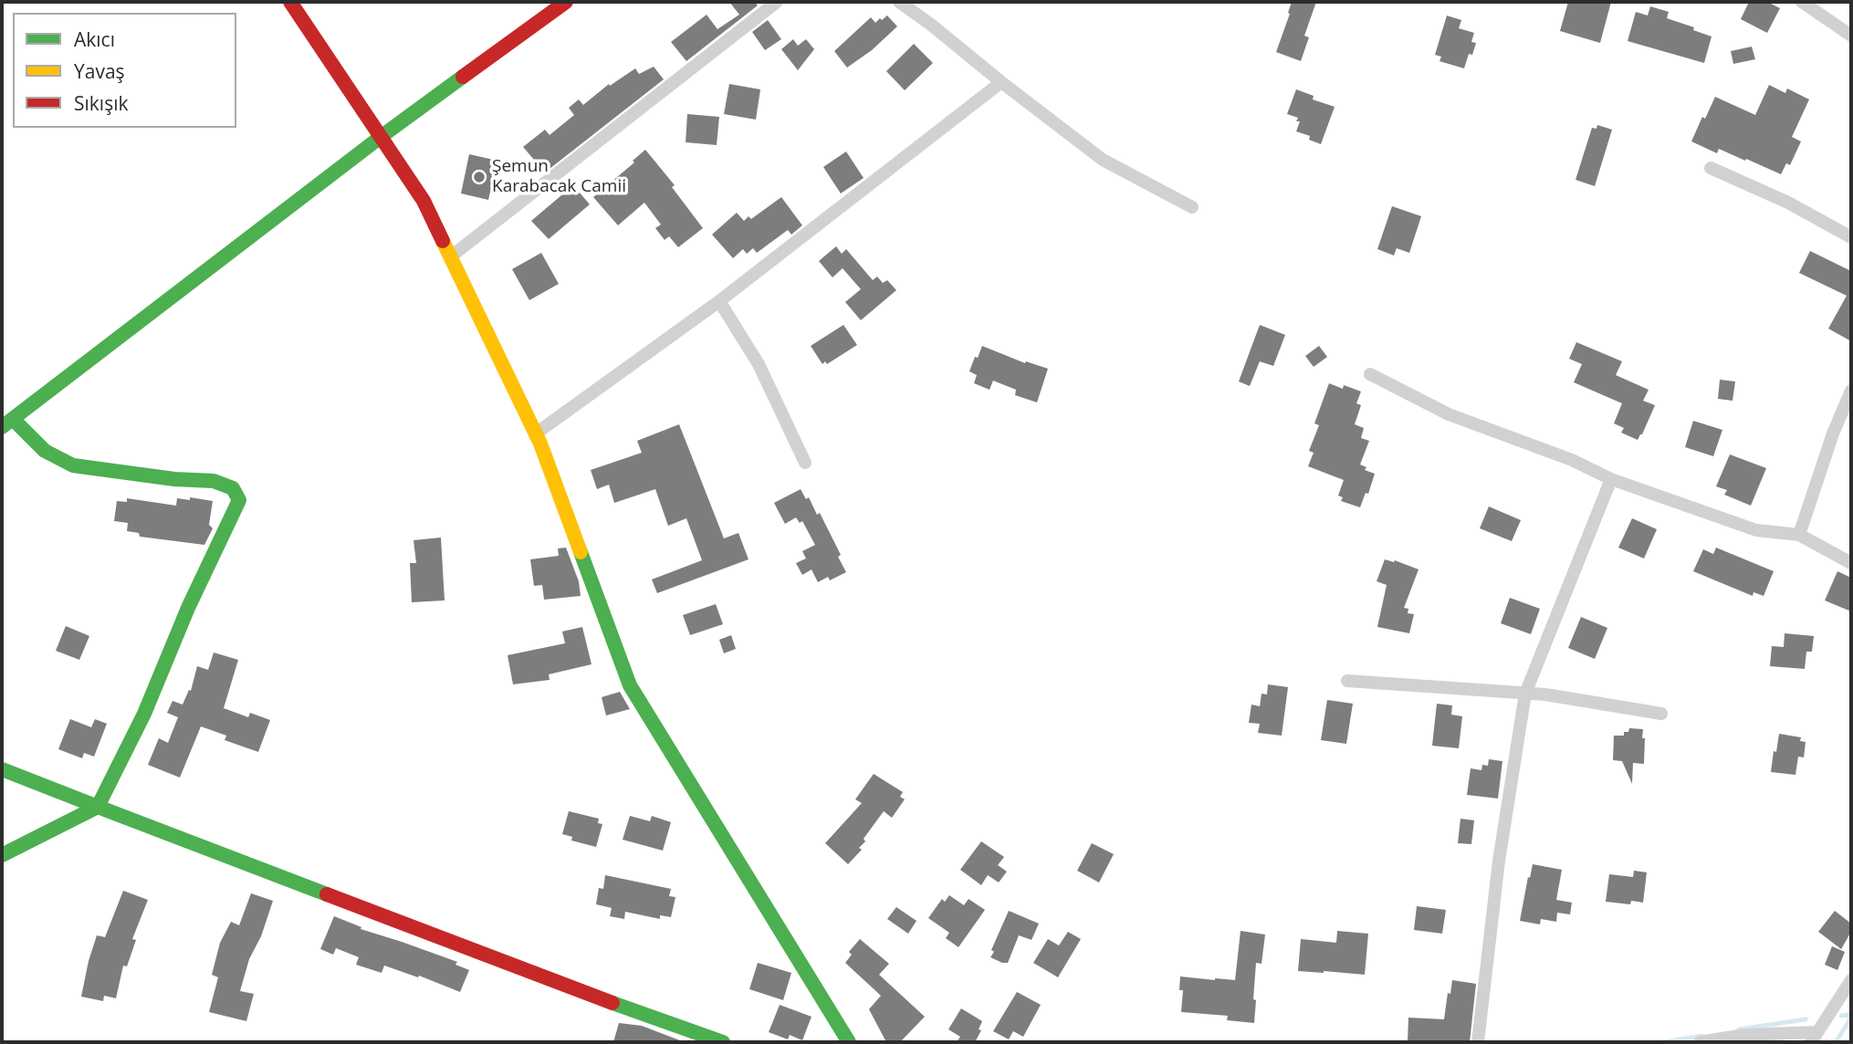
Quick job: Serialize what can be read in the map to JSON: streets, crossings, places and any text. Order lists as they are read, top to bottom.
{
  "places": ["Şemun Karabacak Camii"],
  "legend": ["Akıcı", "Yavaş", "Sıkışık"]
}
